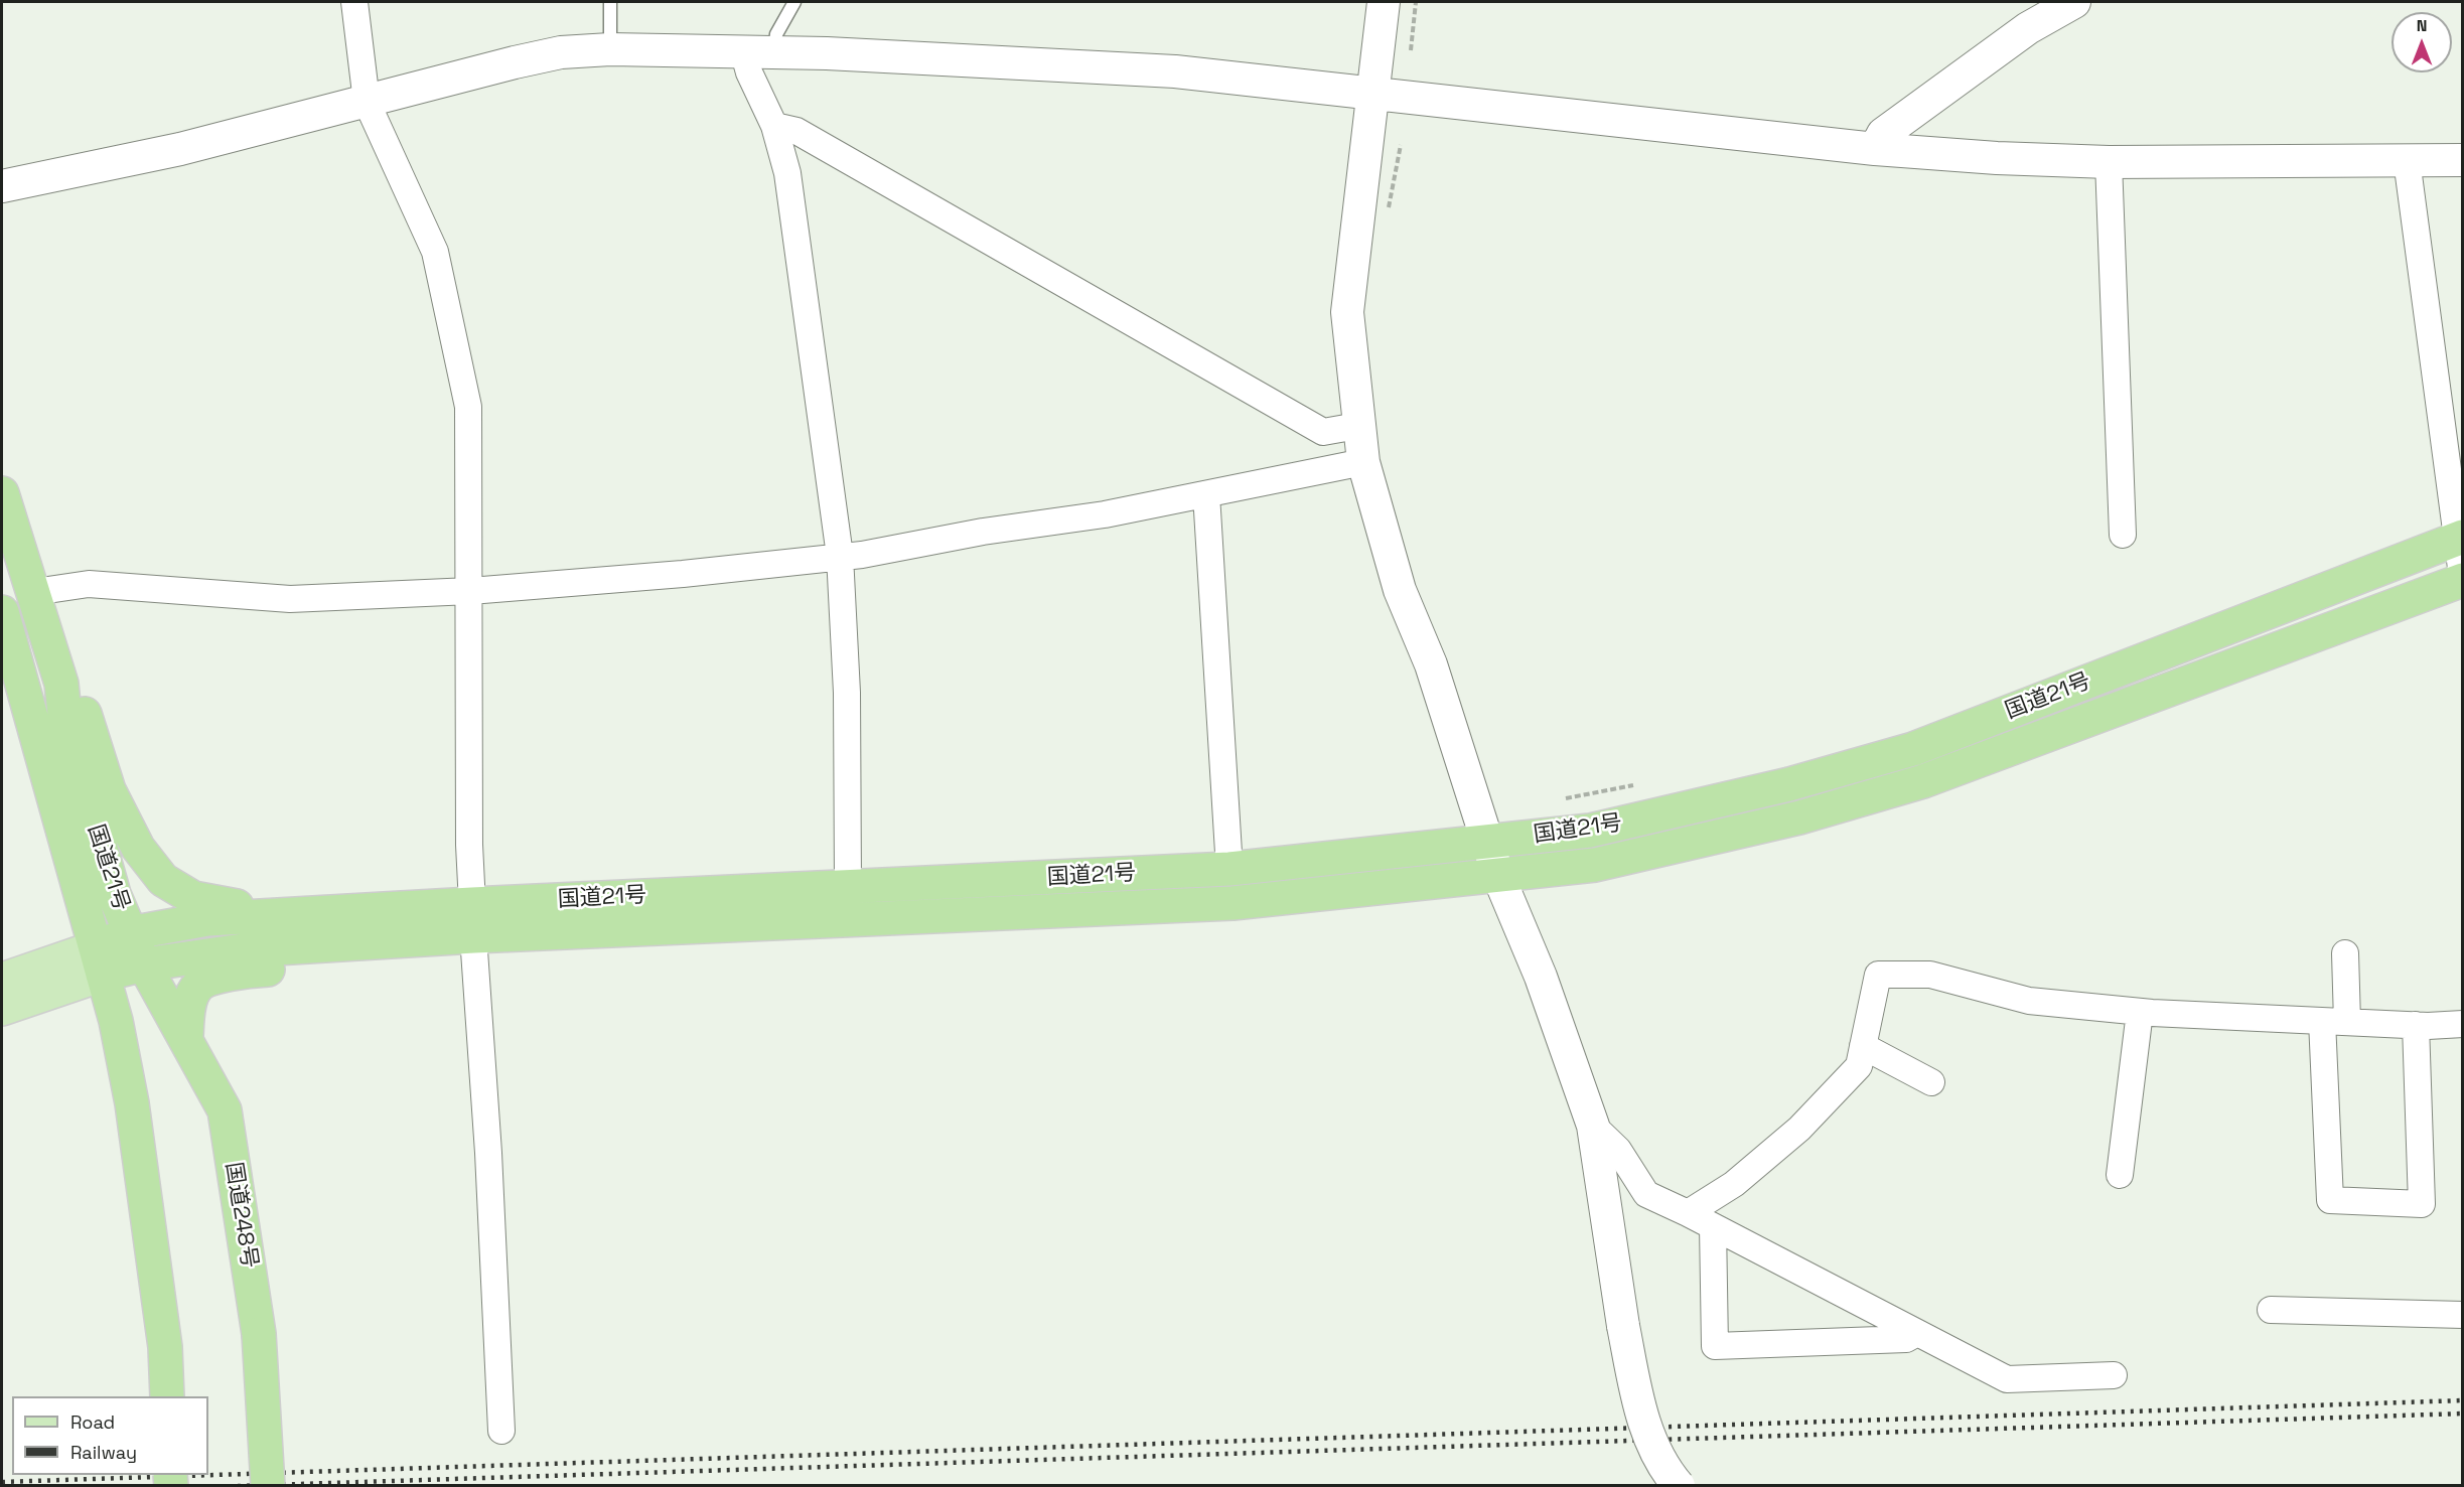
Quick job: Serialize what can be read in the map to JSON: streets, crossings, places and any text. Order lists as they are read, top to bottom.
{
  "streets": {
    "highway": ["国道21号", "国道248号"]
  },
  "crossings": [
    ["国道21号", "国道248号"]
  ],
  "legend": ["Road", "Railway"],
  "north": "top"
}
